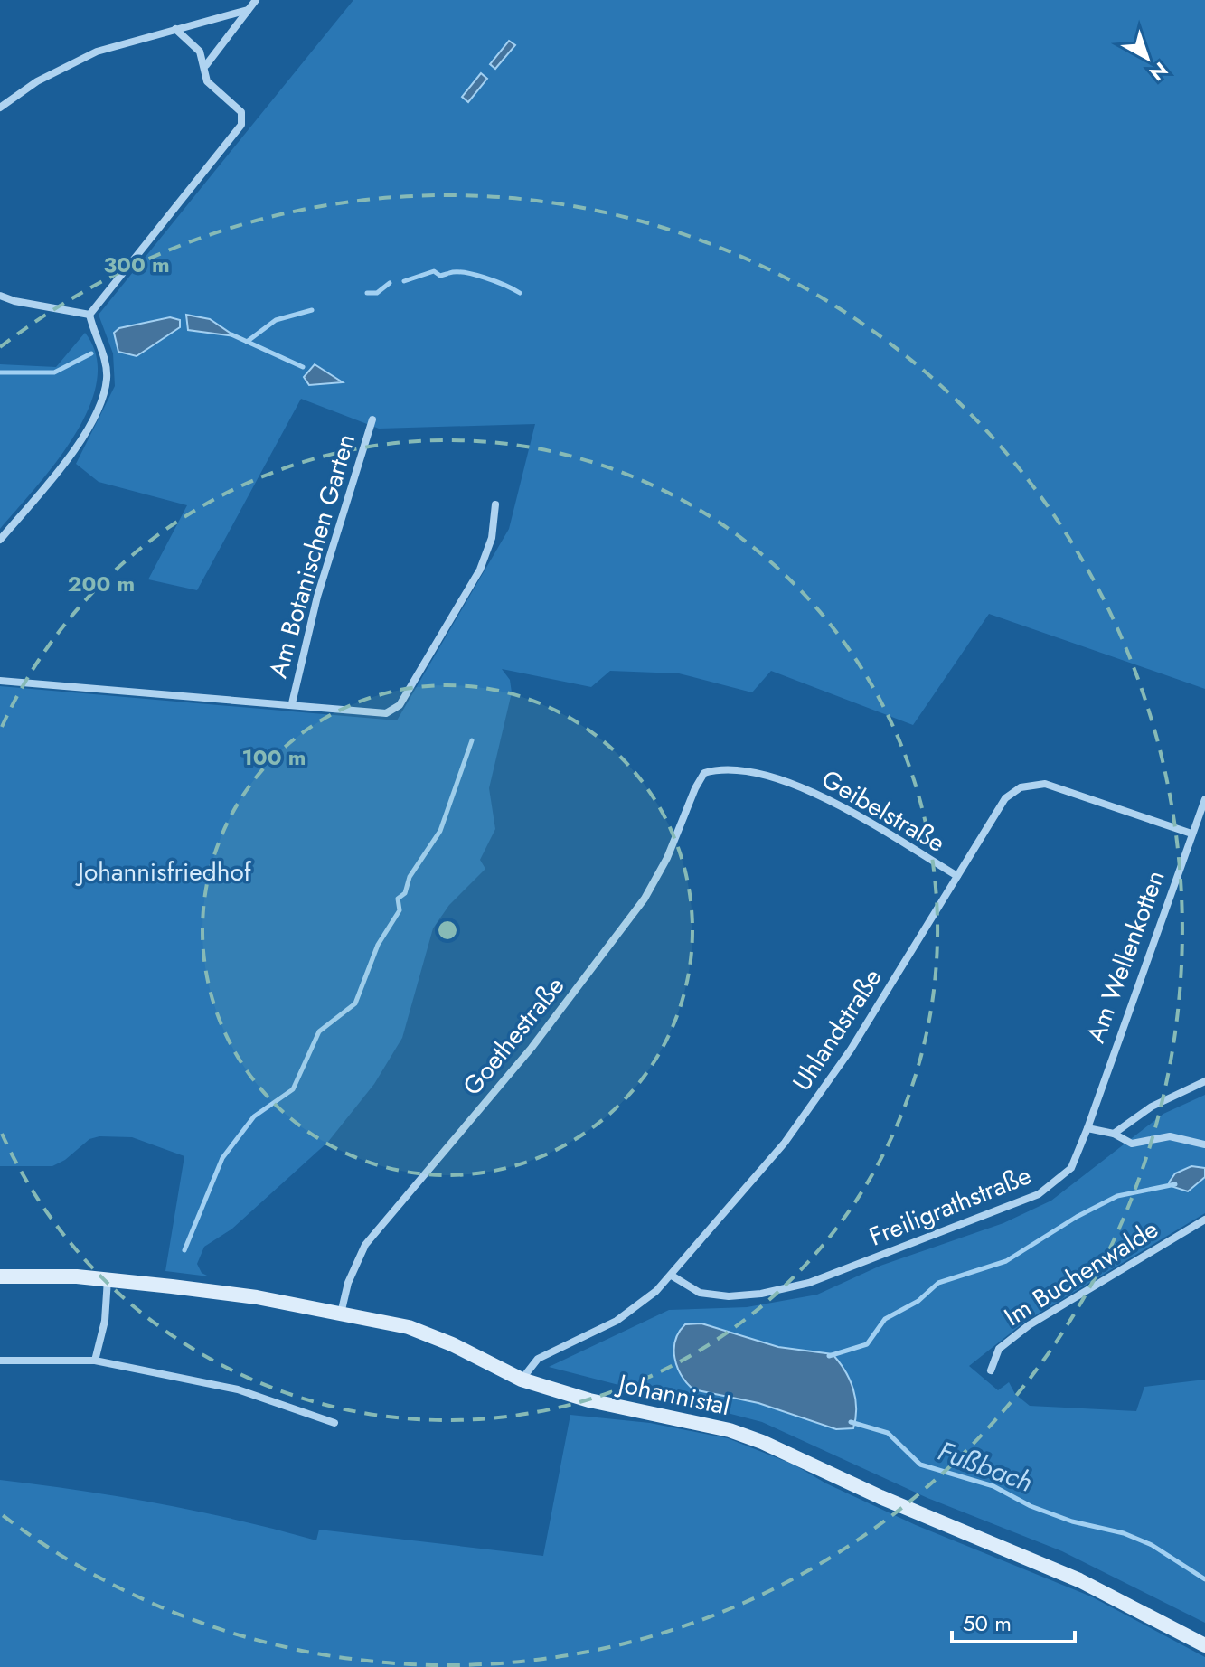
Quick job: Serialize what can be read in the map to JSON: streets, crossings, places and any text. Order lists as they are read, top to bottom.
{
  "streets": {
    "main road": ["Johannistal"],
    "street": [
      "Am Botanischen Garten",
      "Geibelstraße",
      "Am Wellenkotten",
      "Uhlandstraße",
      "Goethestraße",
      "Freiligrathstraße",
      "Im Buchenwalde"
    ]
  },
  "crossings": [
    ["Geibelstraße", "Uhlandstraße"],
    ["Geibelstraße", "Goethestraße"],
    ["Am Wellenkotten", "Uhlandstraße"],
    ["Am Wellenkotten", "Freiligrathstraße"],
    ["Uhlandstraße", "Freiligrathstraße"],
    ["Uhlandstraße", "Johannistal"],
    ["Goethestraße", "Johannistal"]
  ],
  "water": ["Fußbach"],
  "parks": ["Johannisfriedhof"],
  "scale_bar": "50 m",
  "north": "bottom right",
  "rings": ["300 m", "200 m", "100 m"]
}
